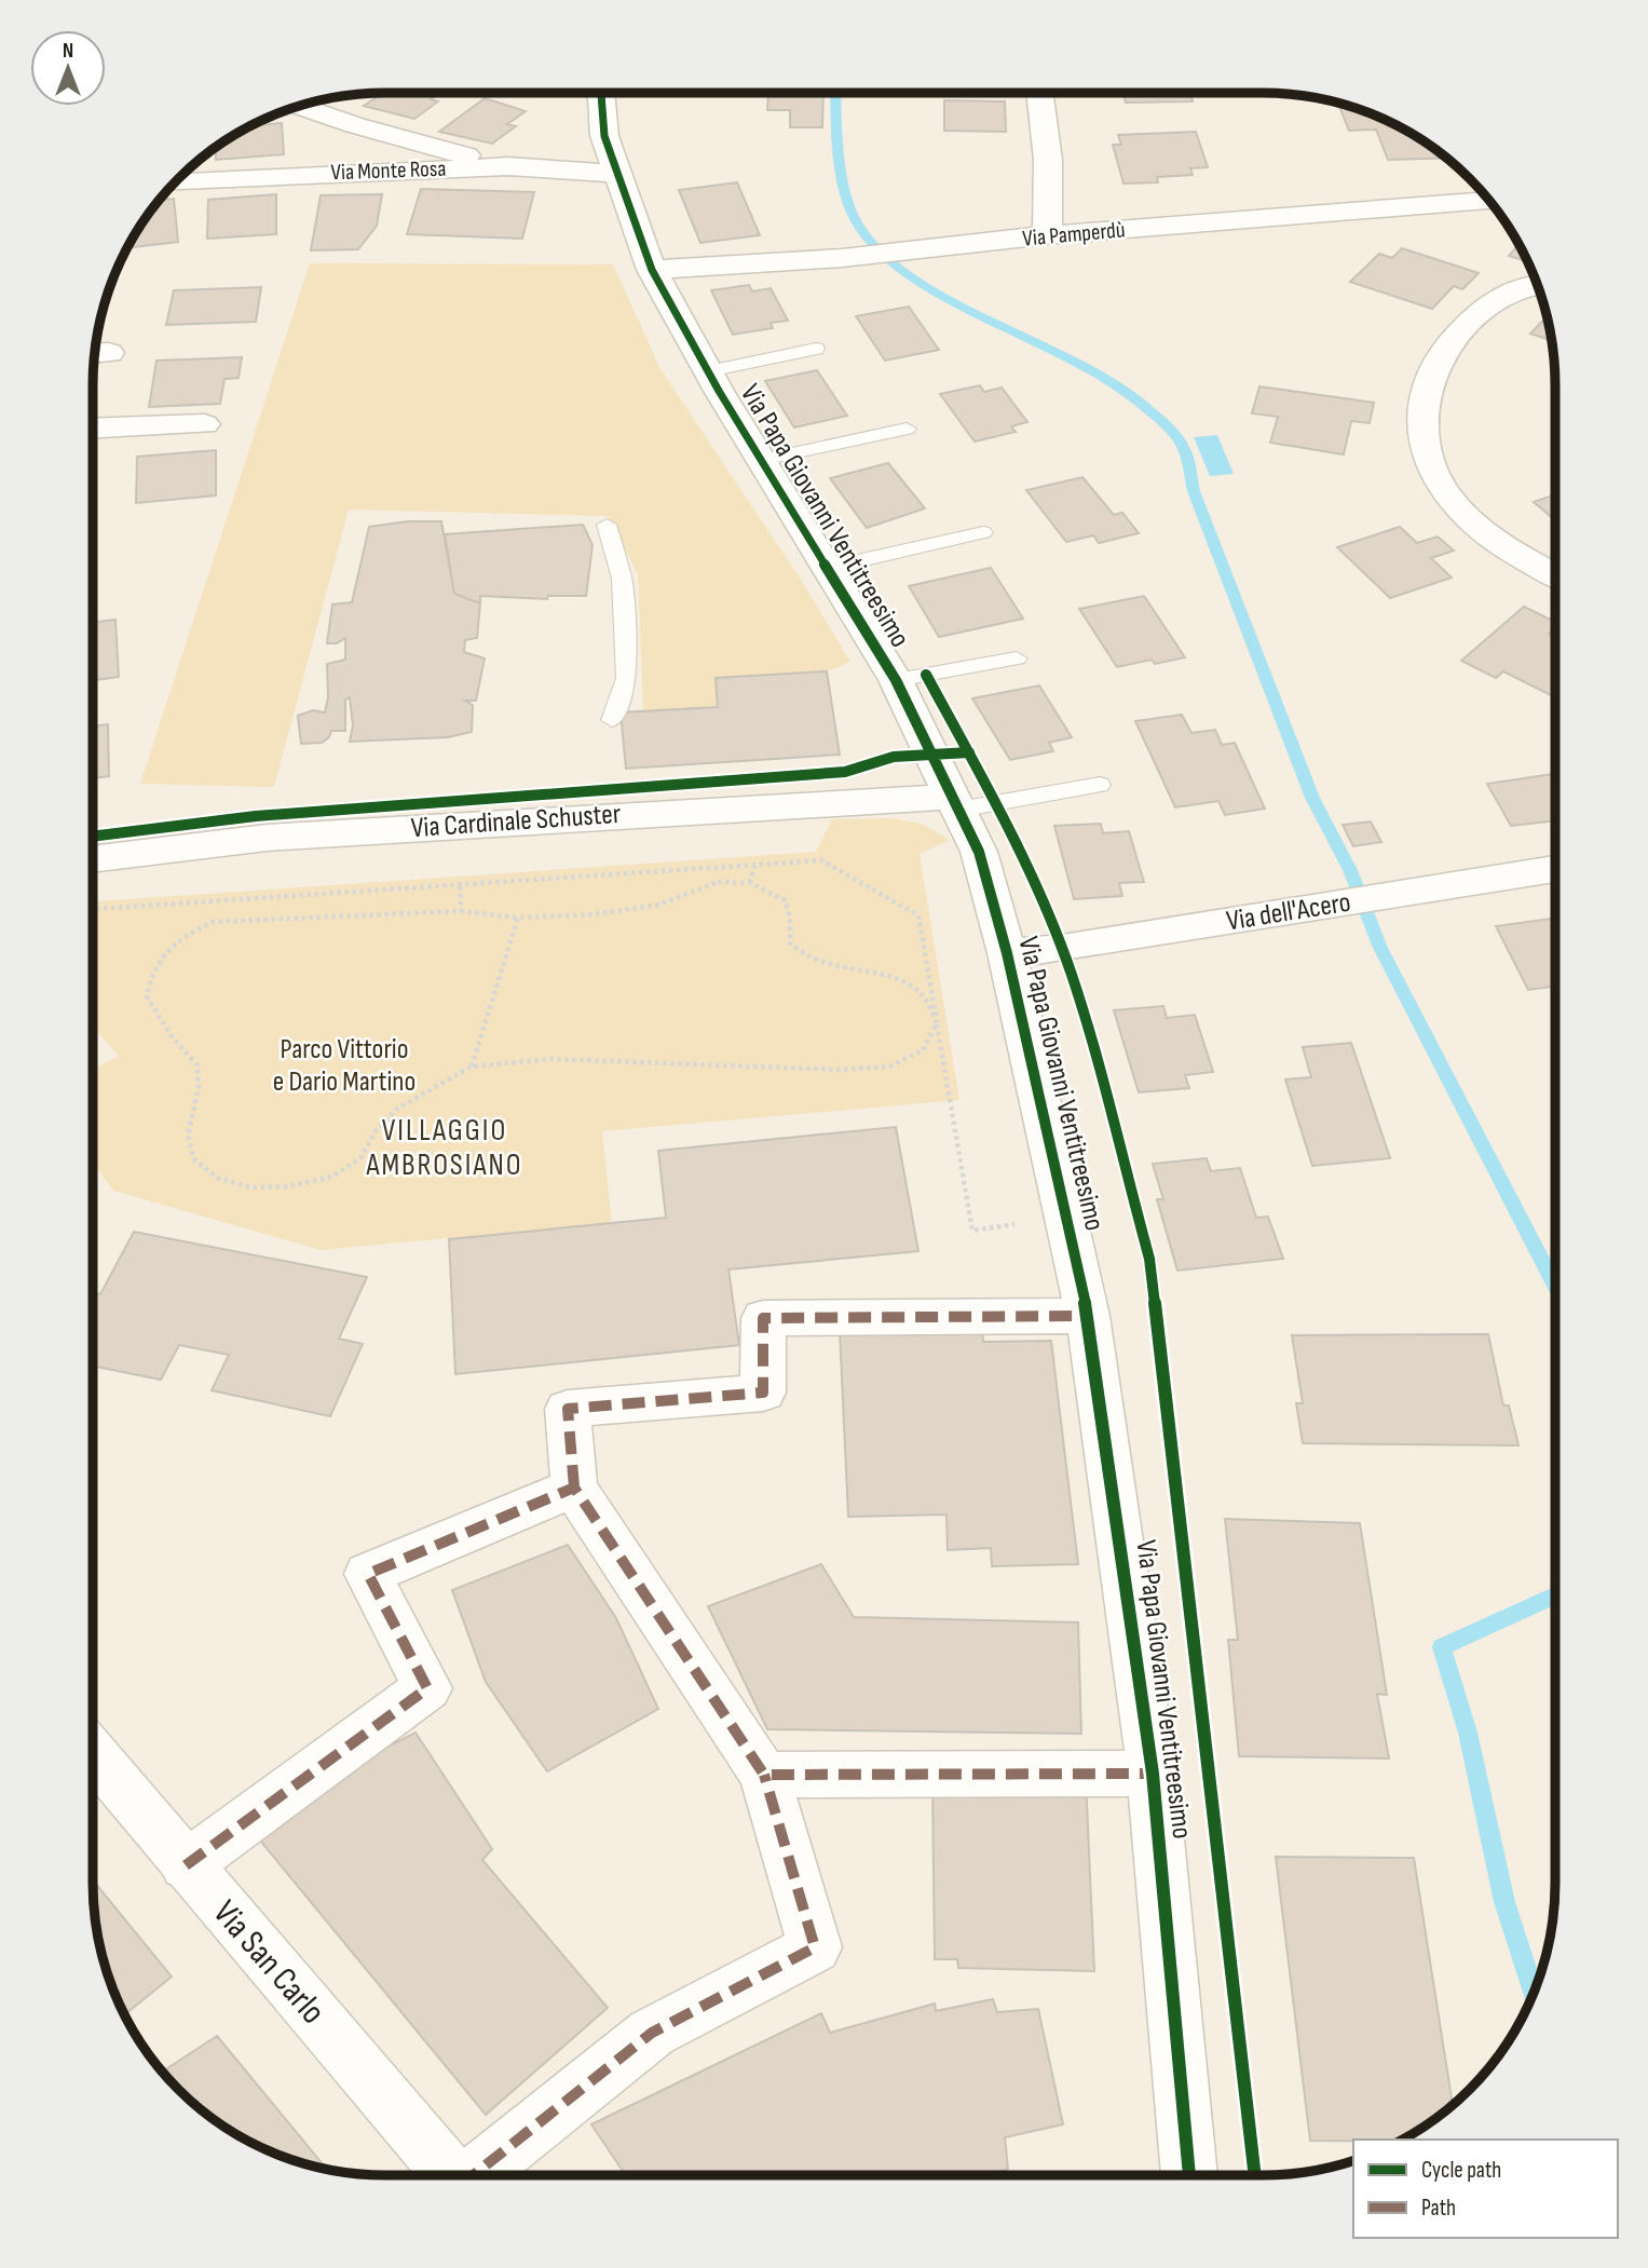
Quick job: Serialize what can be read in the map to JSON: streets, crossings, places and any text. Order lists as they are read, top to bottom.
{
  "streets": {
    "street": [
      "Via Monte Rosa",
      "Via Pamperdù",
      "Via Papa Giovanni Ventitreesimo",
      "Via Cardinale Schuster",
      "Via dell'Acero",
      "Via San Carlo"
    ]
  },
  "crossings": [
    ["Via Monte Rosa", "Via Papa Giovanni Ventitreesimo"],
    ["Via Pamperdù", "Via Papa Giovanni Ventitreesimo"],
    ["Via Papa Giovanni Ventitreesimo", "Via Cardinale Schuster"],
    ["Via Papa Giovanni Ventitreesimo", "Via dell'Acero"]
  ],
  "districts": ["VILLAGGIO AMBROSIANO"],
  "parks": ["Parco Vittorio e Dario Martino"],
  "legend": ["Cycle path", "Path"],
  "north": "top"
}
